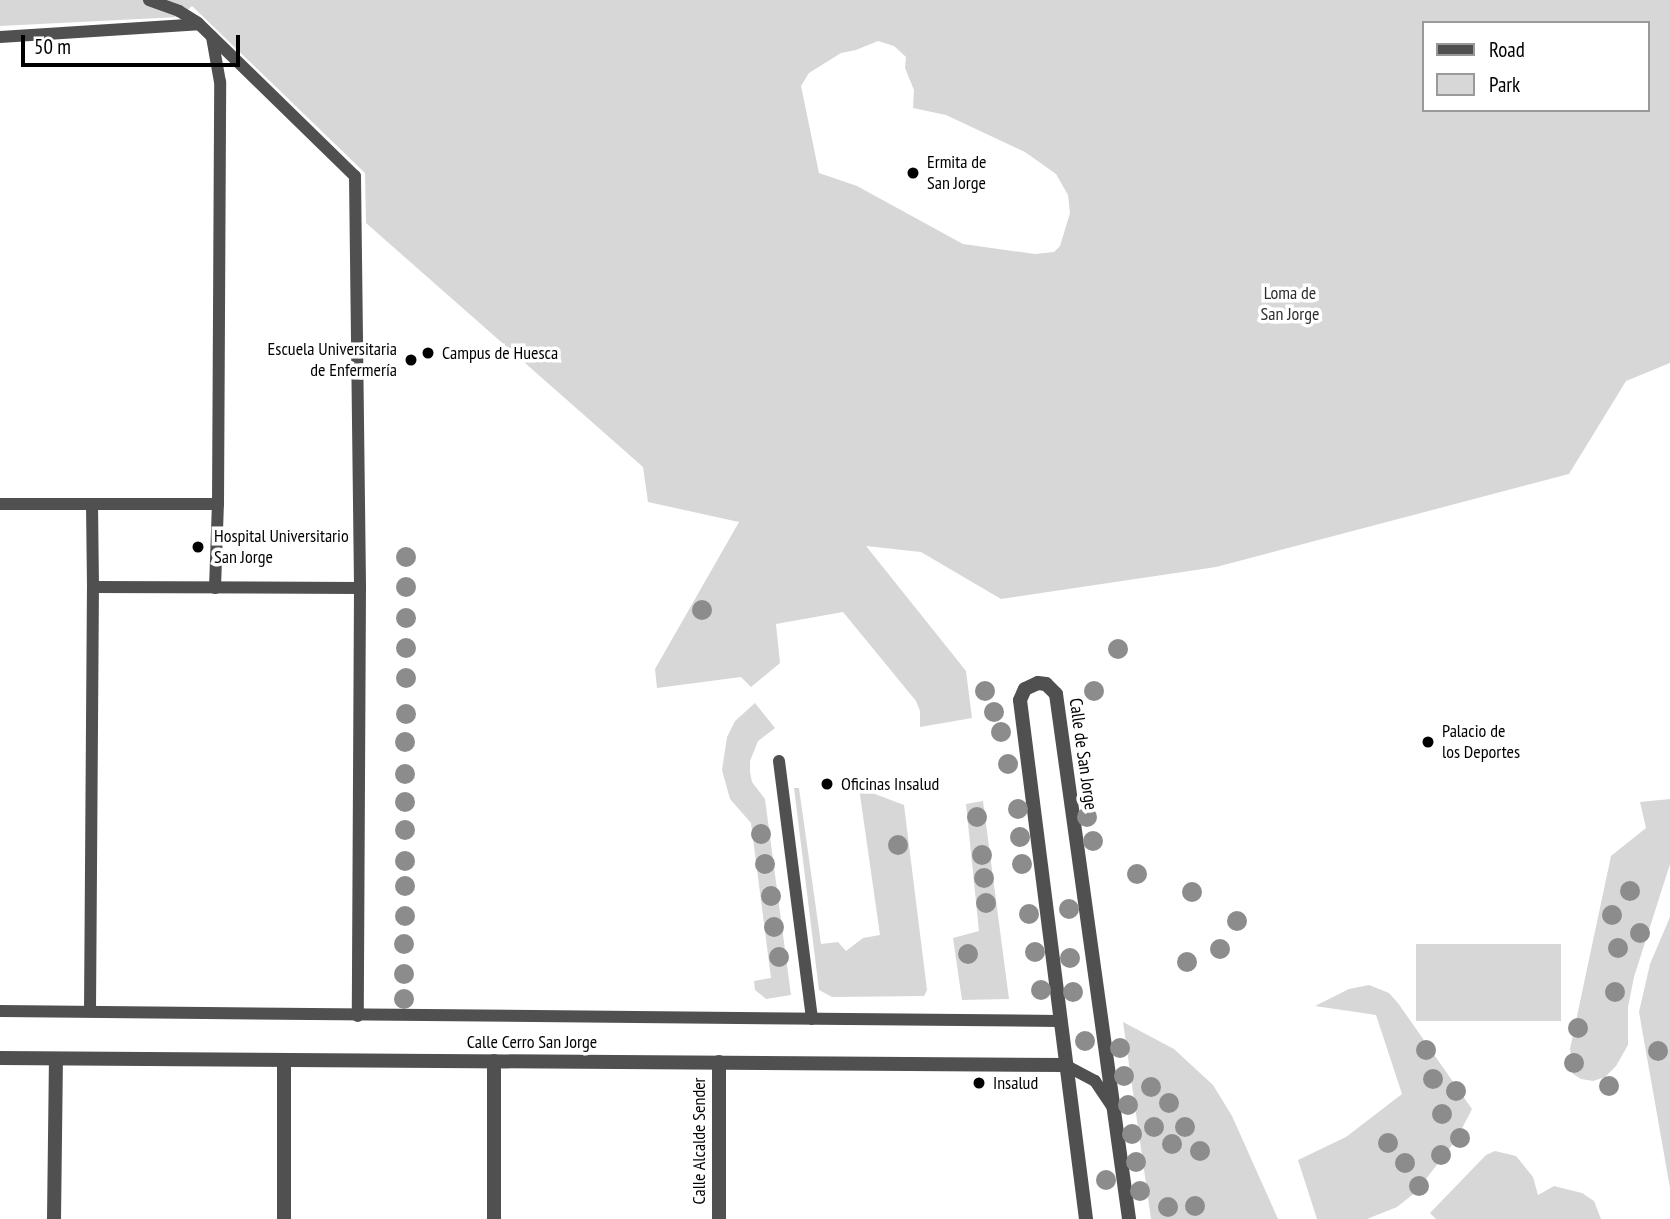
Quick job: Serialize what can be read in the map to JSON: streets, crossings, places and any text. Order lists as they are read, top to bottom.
{
  "streets": {
    "street": ["Calle de San Jorge", "Calle Cerro San Jorge", "Calle Alcalde Sender"]
  },
  "crossings": [
    ["Calle de San Jorge", "Calle Cerro San Jorge"],
    ["Calle Cerro San Jorge", "Calle Alcalde Sender"]
  ],
  "parks": ["Loma de San Jorge"],
  "places": [
    "Ermita de San Jorge",
    "Campus de Huesca",
    "Escuela Universitaria de Enfermería",
    "Hospital Universitario San Jorge",
    "Palacio de los Deportes",
    "Oficinas Insalud",
    "Insalud"
  ],
  "legend": ["Road", "Park"],
  "scale_bar": "50 m"
}
